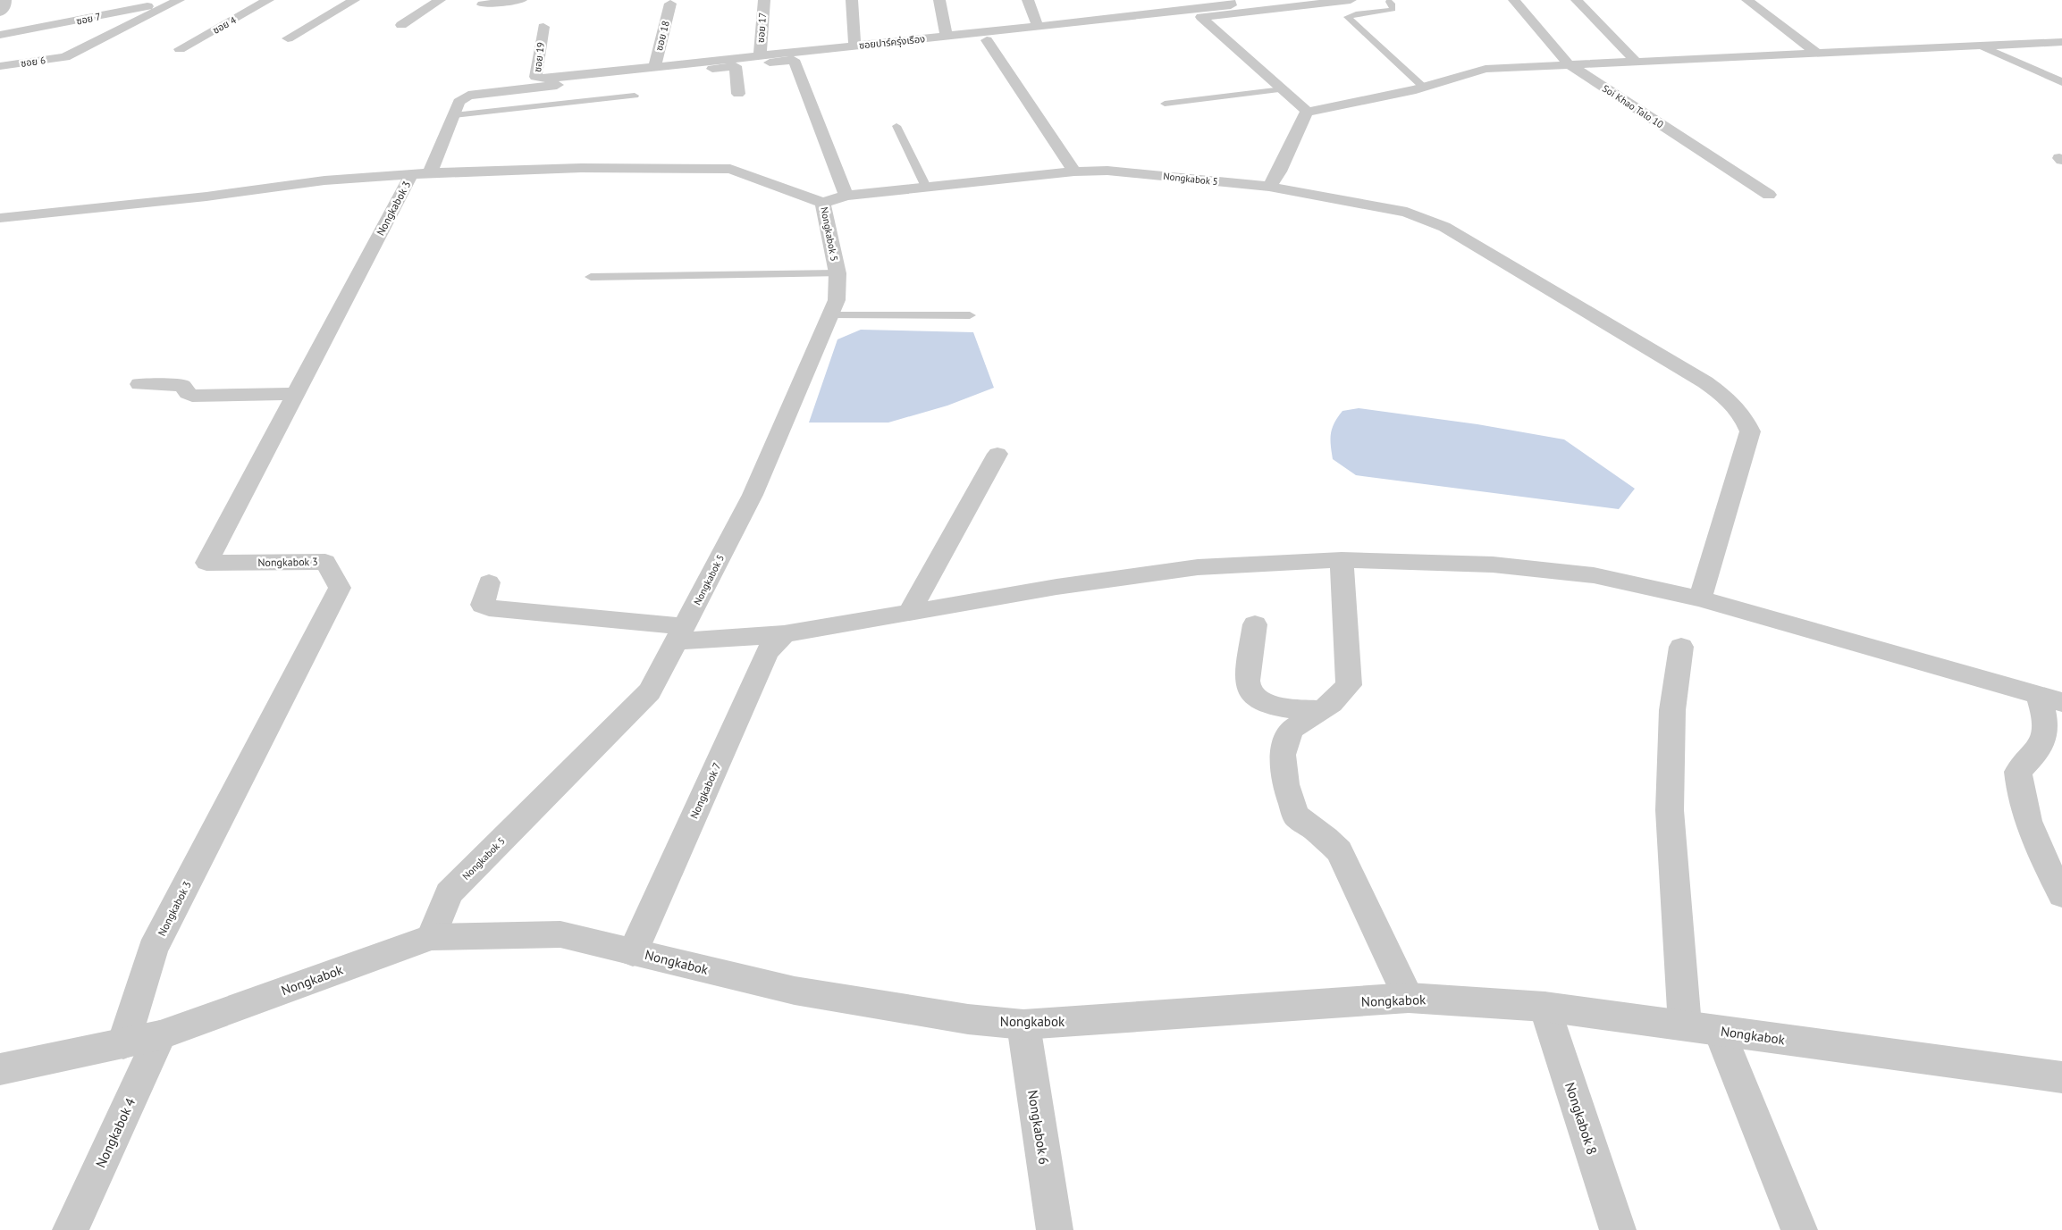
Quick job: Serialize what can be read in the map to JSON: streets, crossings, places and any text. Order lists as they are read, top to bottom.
{
  "streets": {
    "street": [
      "ซอย 7",
      "ซอย 4",
      "ซอย 17",
      "ซอย 18",
      "ซอยปาร์ครุ่งเรือง",
      "ซอย 19",
      "ซอย 6",
      "Soi Khao Talo 10",
      "Nongkabok 5",
      "Nongkabok 3",
      "Nongkabok 7",
      "Nongkabok",
      "Nongkabok 8",
      "Nongkabok 6",
      "Nongkabok 4"
    ]
  },
  "crossings": [
    ["ซอย 7", "ซอย 6"],
    ["ซอย 17", "ซอยปาร์ครุ่งเรือง"],
    ["ซอย 18", "ซอยปาร์ครุ่งเรือง"],
    ["ซอยปาร์ครุ่งเรือง", "ซอย 19"],
    ["Nongkabok 5", "Nongkabok"],
    ["Nongkabok 3", "Nongkabok"],
    ["Nongkabok 7", "Nongkabok"],
    ["Nongkabok", "Nongkabok 8"],
    ["Nongkabok", "Nongkabok 6"],
    ["Nongkabok", "Nongkabok 4"]
  ]
}
